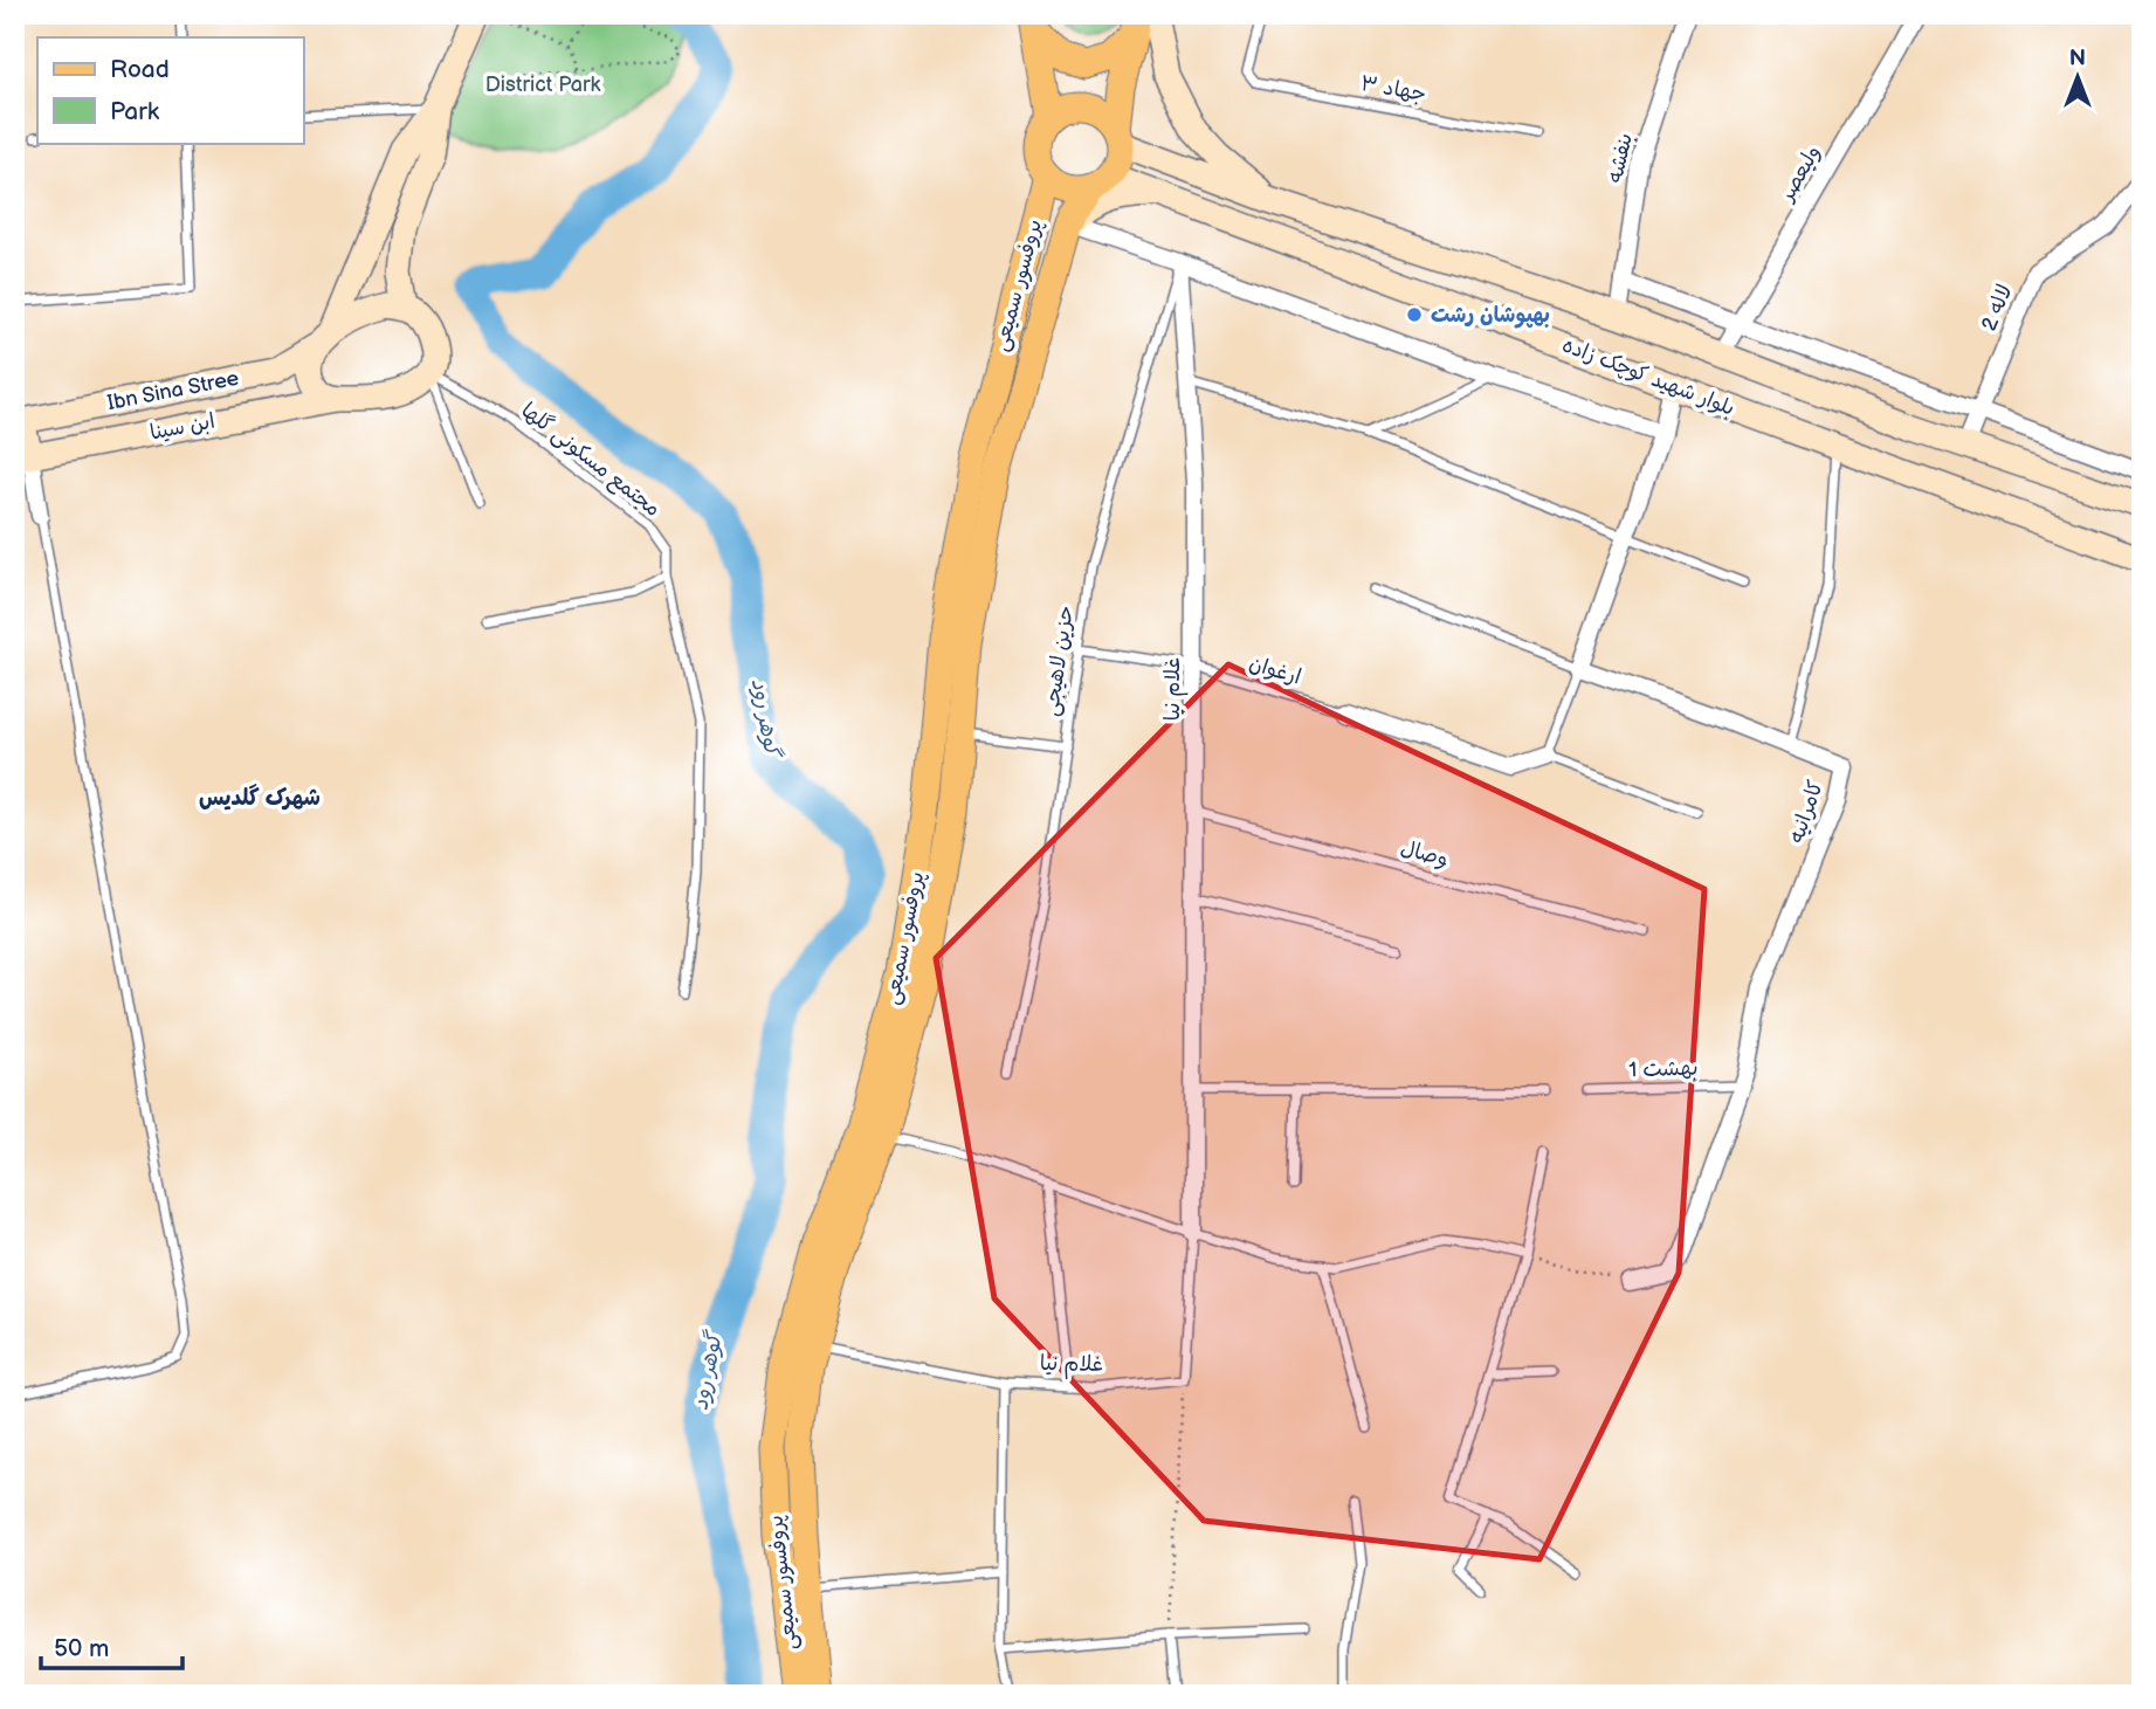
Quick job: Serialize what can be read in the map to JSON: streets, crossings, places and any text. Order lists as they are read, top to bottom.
{
  "streets": {
    "main road": [
      "پروفسور سمیعی",
      "بلوار شهید کوچک زاده",
      "Ibn Sina Stree",
      "ابن سینا"
    ],
    "street": [
      "بنفشه",
      "ولیعصر",
      "لاله 2",
      "غلام نیا",
      "کامرانیه"
    ],
    "lane": [
      "جهاد ۳",
      "مجتمع مسکونی گلها",
      "حزین لاهیجی",
      "ارغوان",
      "وصال",
      "بهشت 1"
    ]
  },
  "crossings": [
    ["پروفسور سمیعی", "بلوار شهید کوچک زاده"],
    ["پروفسور سمیعی", "غلام نیا"],
    ["Ibn Sina Stree", "ابن سینا"],
    ["Ibn Sina Stree", "مجتمع مسکونی گلها"],
    ["ابن سینا", "مجتمع مسکونی گلها"],
    ["حزین لاهیجی", "ارغوان"],
    ["حزین لاهیجی", "غلام نیا"],
    ["ارغوان", "غلام نیا"],
    ["غلام نیا", "وصال"],
    ["کامرانیه", "بهشت 1"]
  ],
  "districts": ["شهرک گلدیس"],
  "water": ["گوهر رود"],
  "parks": ["District Park"],
  "places": ["بهپوشان رشت"],
  "legend": ["Road", "Park"],
  "scale_bar": "50 m",
  "north": "top"
}
